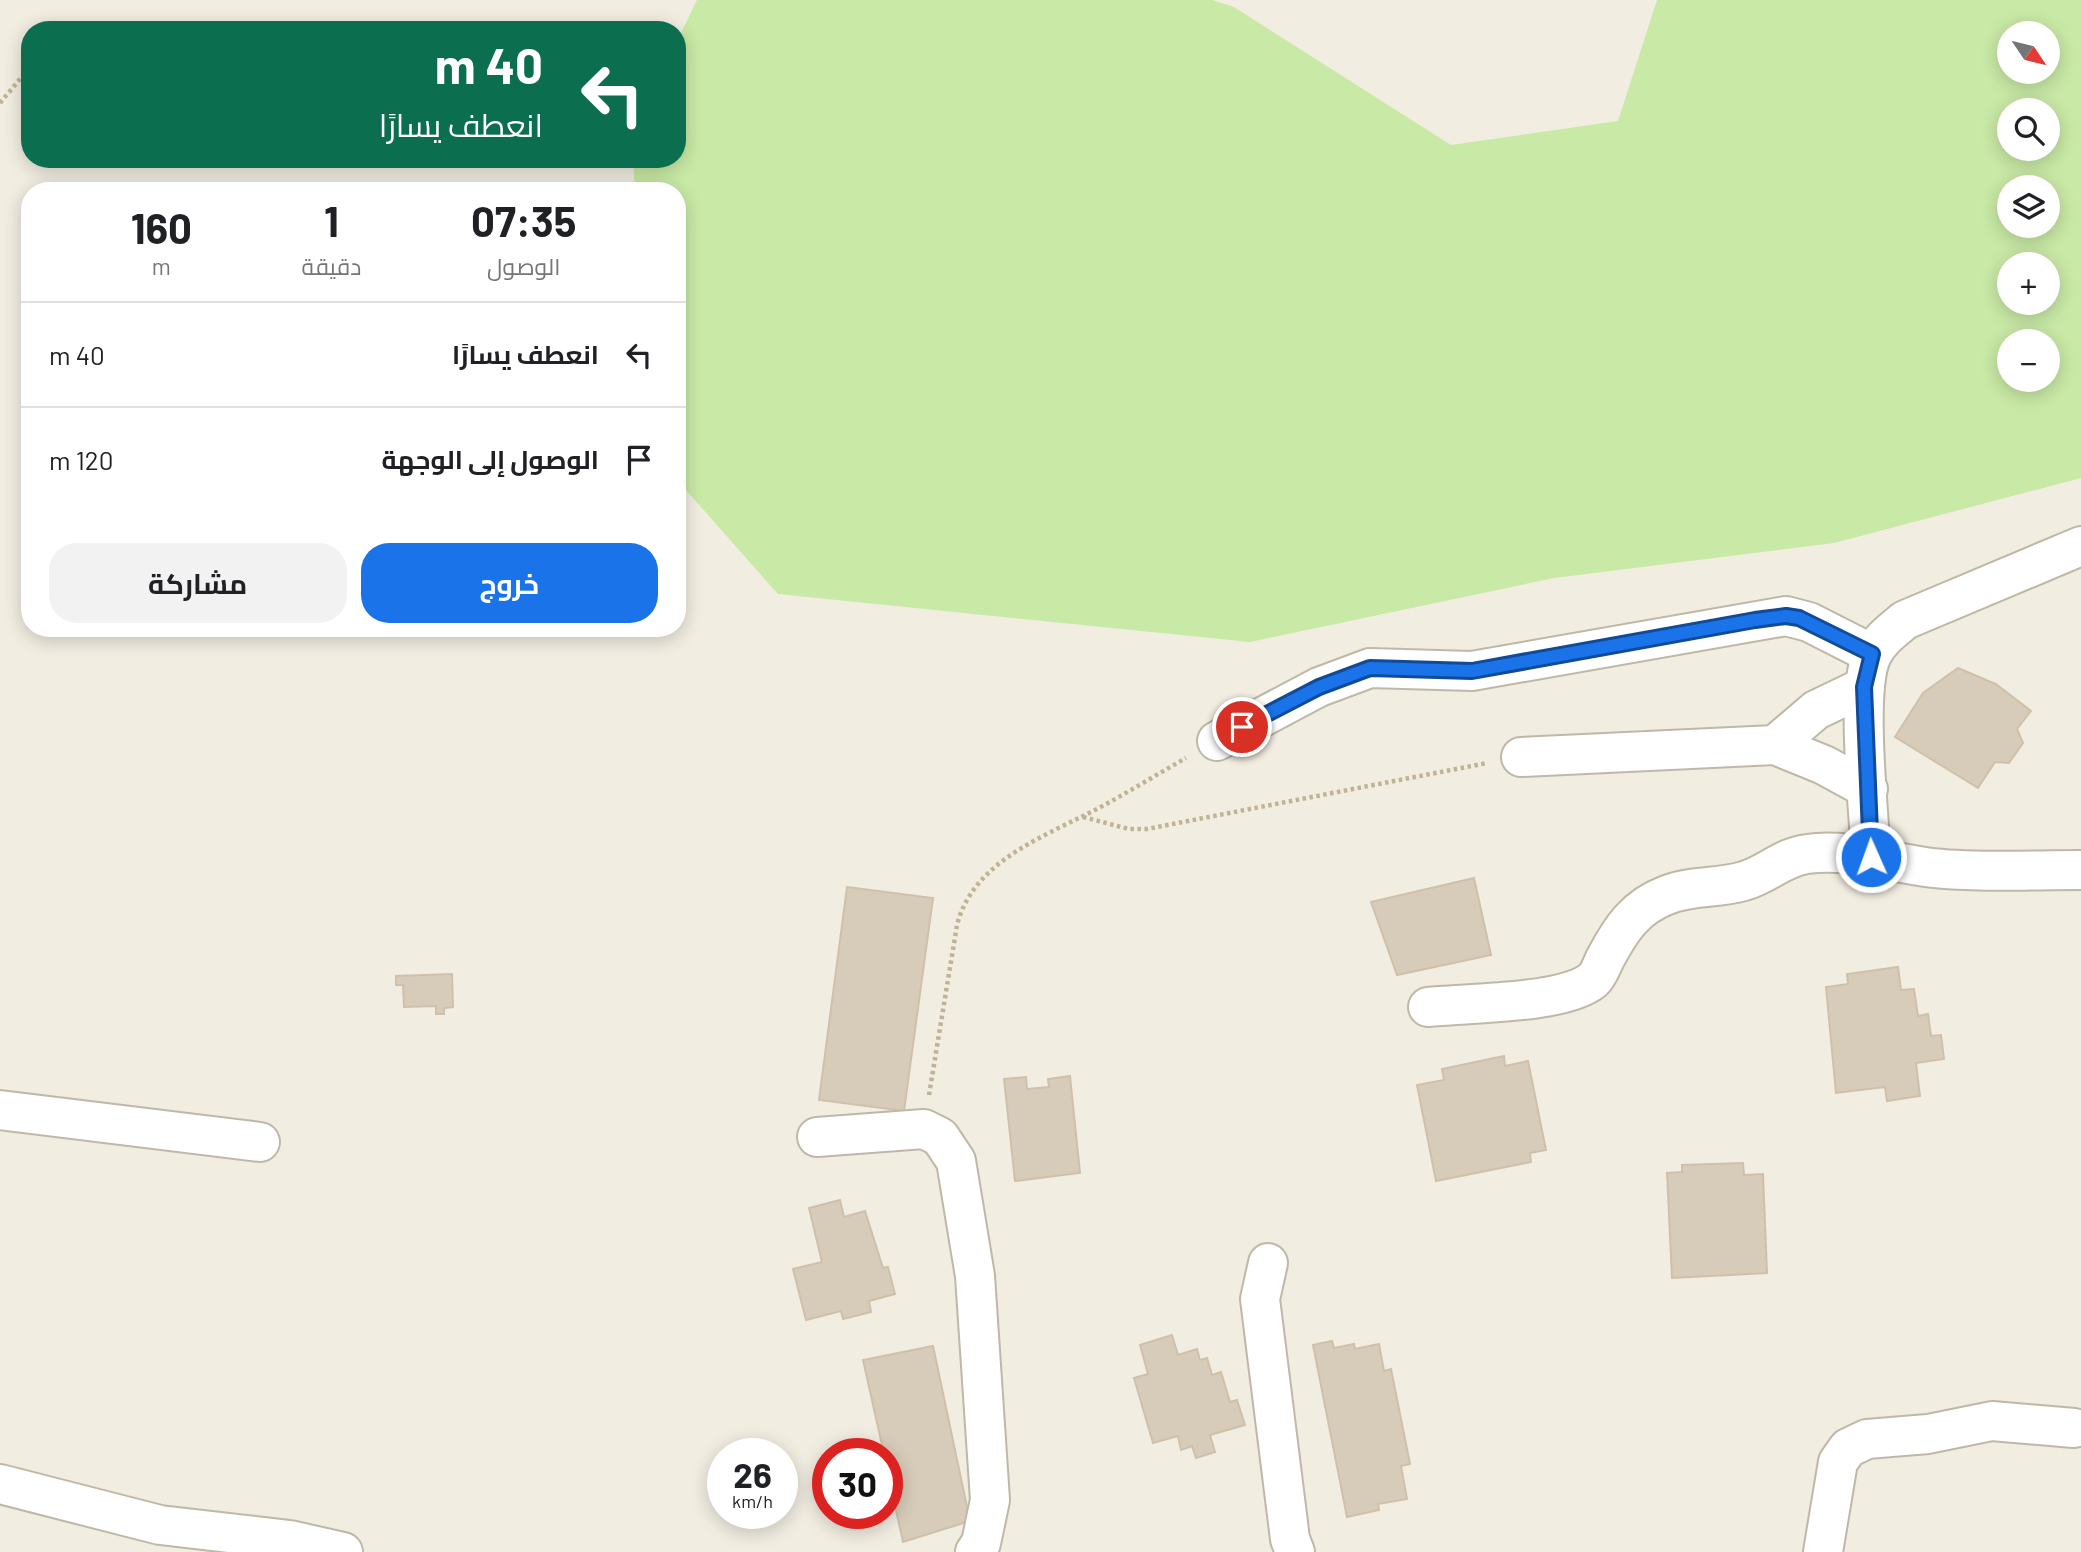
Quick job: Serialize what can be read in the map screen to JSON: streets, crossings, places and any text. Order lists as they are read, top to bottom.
{
  "north": "bottom right",
  "page": {
    "map_buttons": ["+", "−"],
    "turn": ["40 m", "انعطف يسارًا"],
    "eta": [
      "07:35",
      "الوصول",
      "1",
      "دقيقة",
      "160",
      "m"
    ],
    "list": [
      {
        "name": "انعطف يسارًا",
        "value": "40 m"
      },
      {
        "name": "الوصول إلى الوجهة",
        "value": "120 m"
      }
    ],
    "buttons": ["خروج", "مشاركة"],
    "speed": "26 km/h",
    "limit": "30"
  }
}
